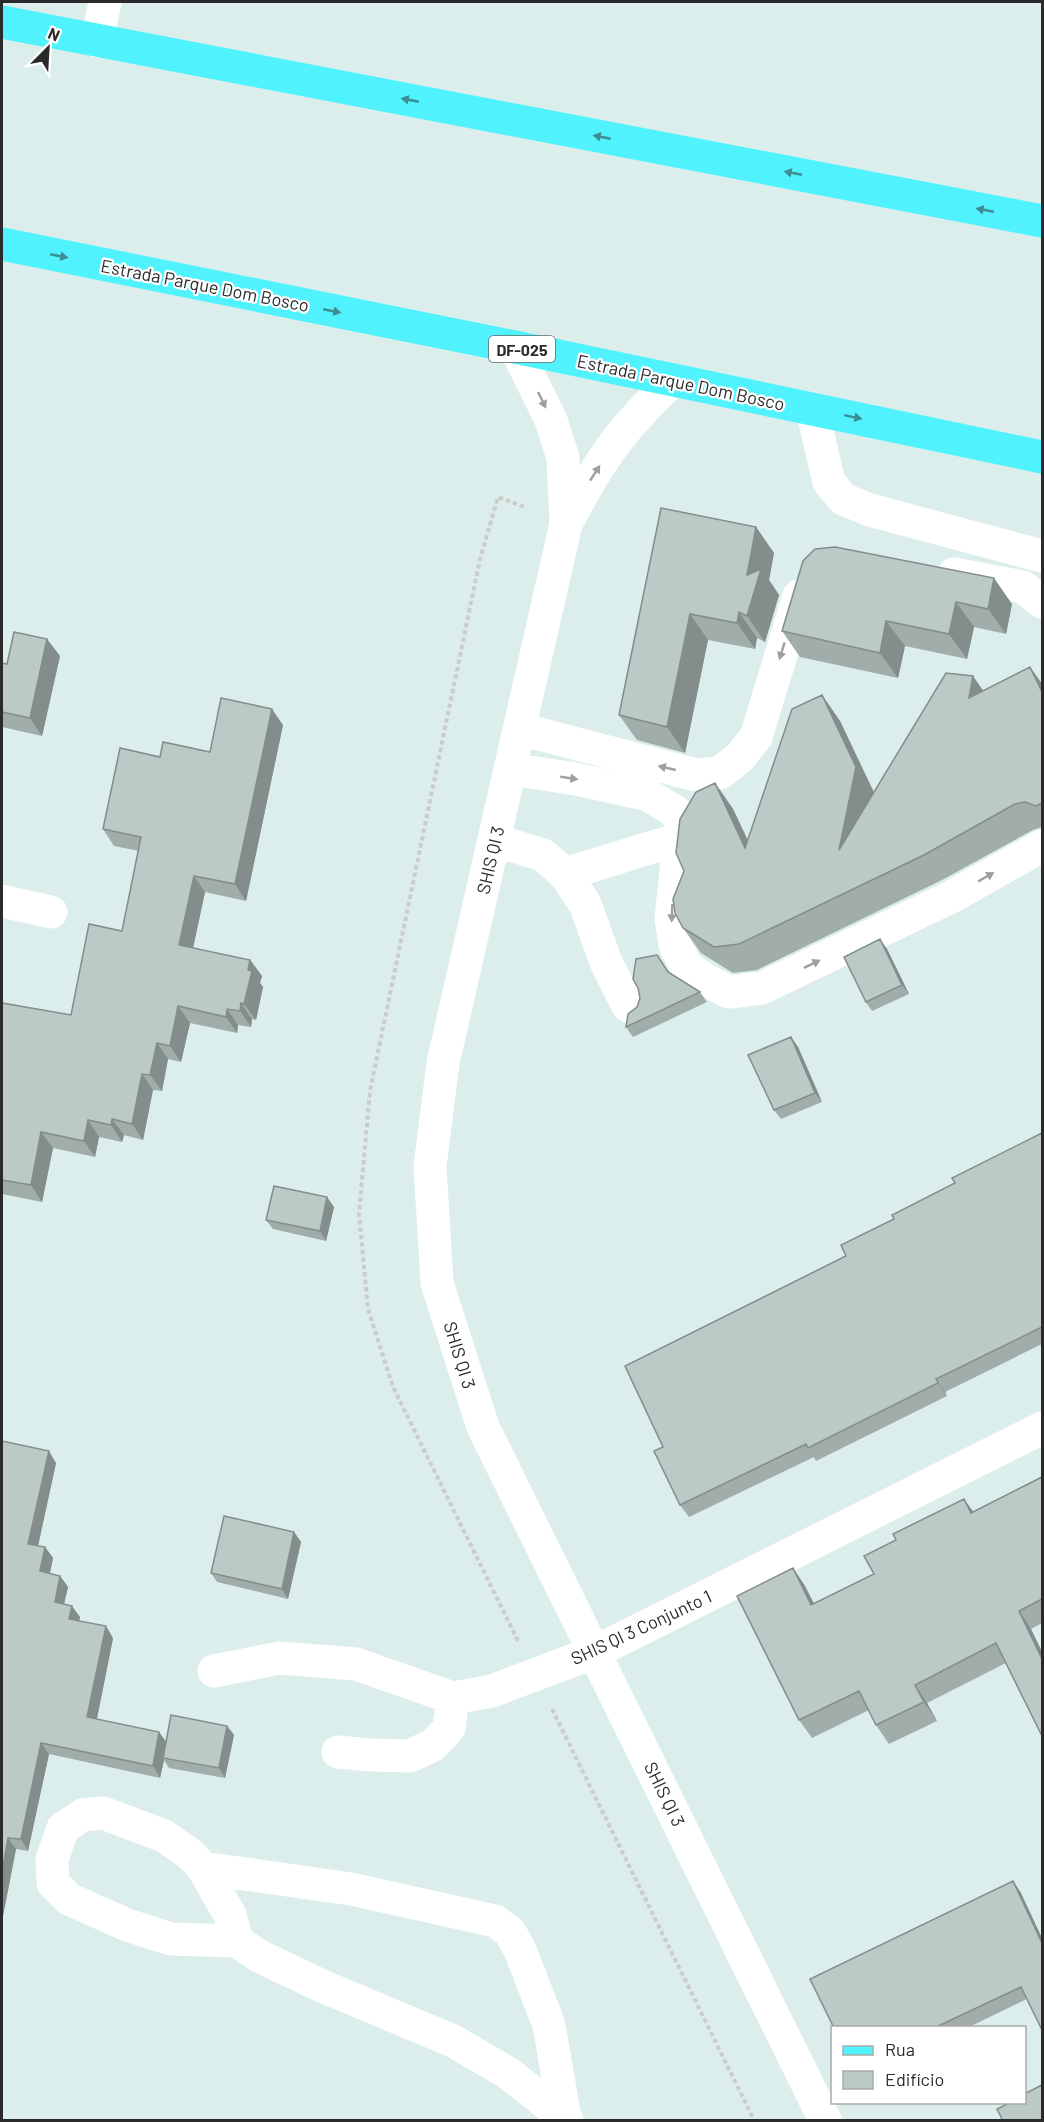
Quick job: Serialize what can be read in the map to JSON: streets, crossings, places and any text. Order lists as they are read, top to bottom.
{
  "streets": {
    "main road": ["Estrada Parque Dom Bosco", "DF-025"],
    "street": ["SHIS QI 3", "SHIS QI 3 Conjunto 1"]
  },
  "crossings": [
    ["Estrada Parque Dom Bosco", "SHIS QI 3"],
    ["SHIS QI 3", "SHIS QI 3 Conjunto 1"]
  ],
  "legend": ["Rua", "Edifício"],
  "north": "top right"
}
